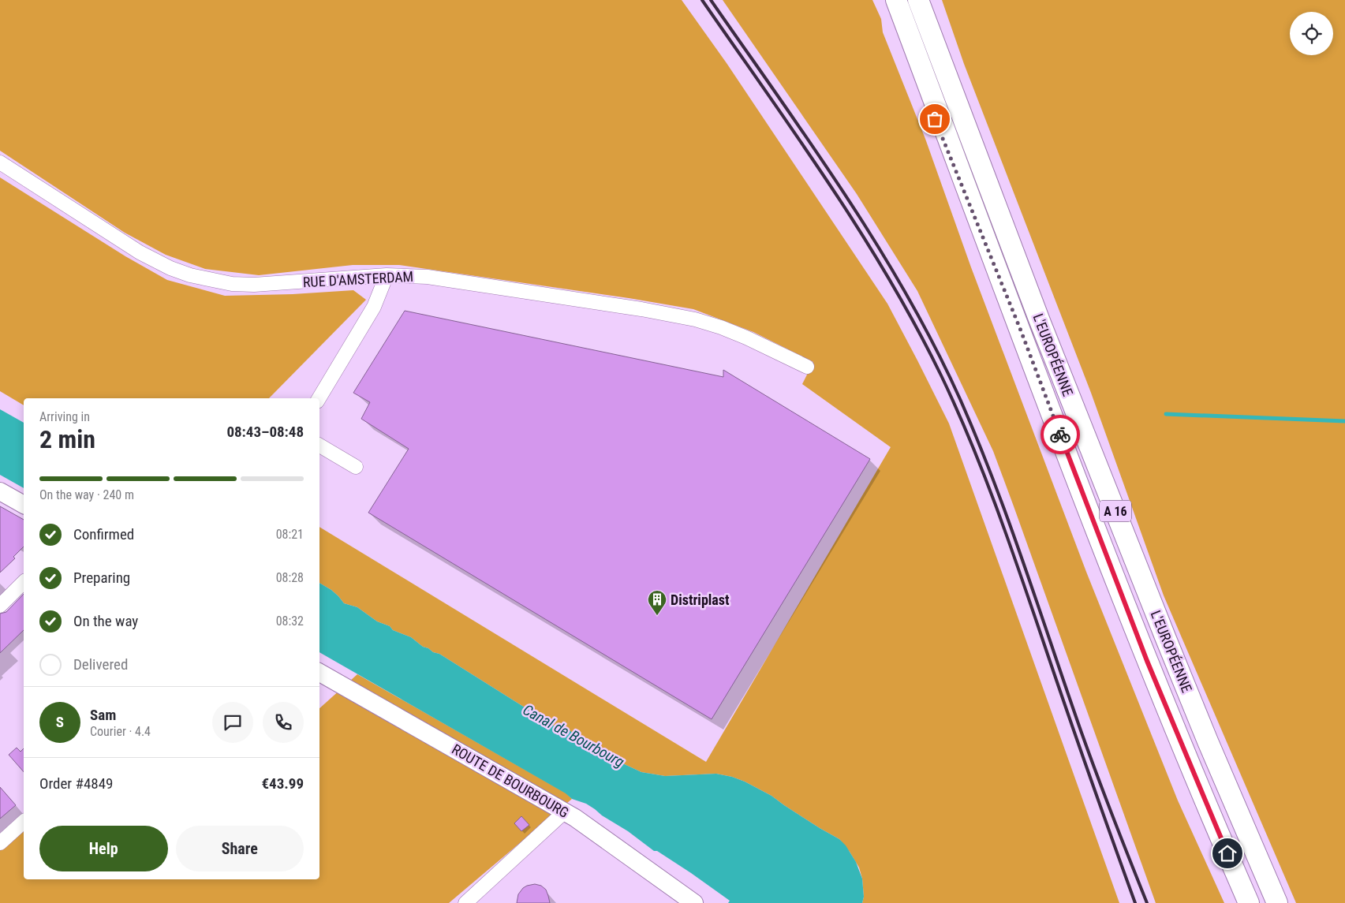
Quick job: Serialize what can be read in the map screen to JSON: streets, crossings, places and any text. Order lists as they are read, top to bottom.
{
  "streets": {
    "highway": ["L'EUROPÉENNE", "A 16"],
    "main road": ["ROUTE DE BOURBOURG"],
    "street": ["RUE D'AMSTERDAM"]
  },
  "water": ["Canal de Bourbourg"],
  "places": {
    "building": ["Distriplast"]
  },
  "page": {
    "heading": ["2 min", "Arriving in", "08:43–08:48"],
    "panel": [
      "Sam",
      "Courier · 4.4",
      "Order #4849",
      "€43.99"
    ],
    "bar": "On the way · 240 m",
    "list": [
      ["Confirmed", "08:21"],
      ["Preparing", "08:28"],
      ["On the way", "08:32"],
      "Delivered"
    ],
    "round": "S",
    "buttons": ["Help", "Share"]
  }
}
